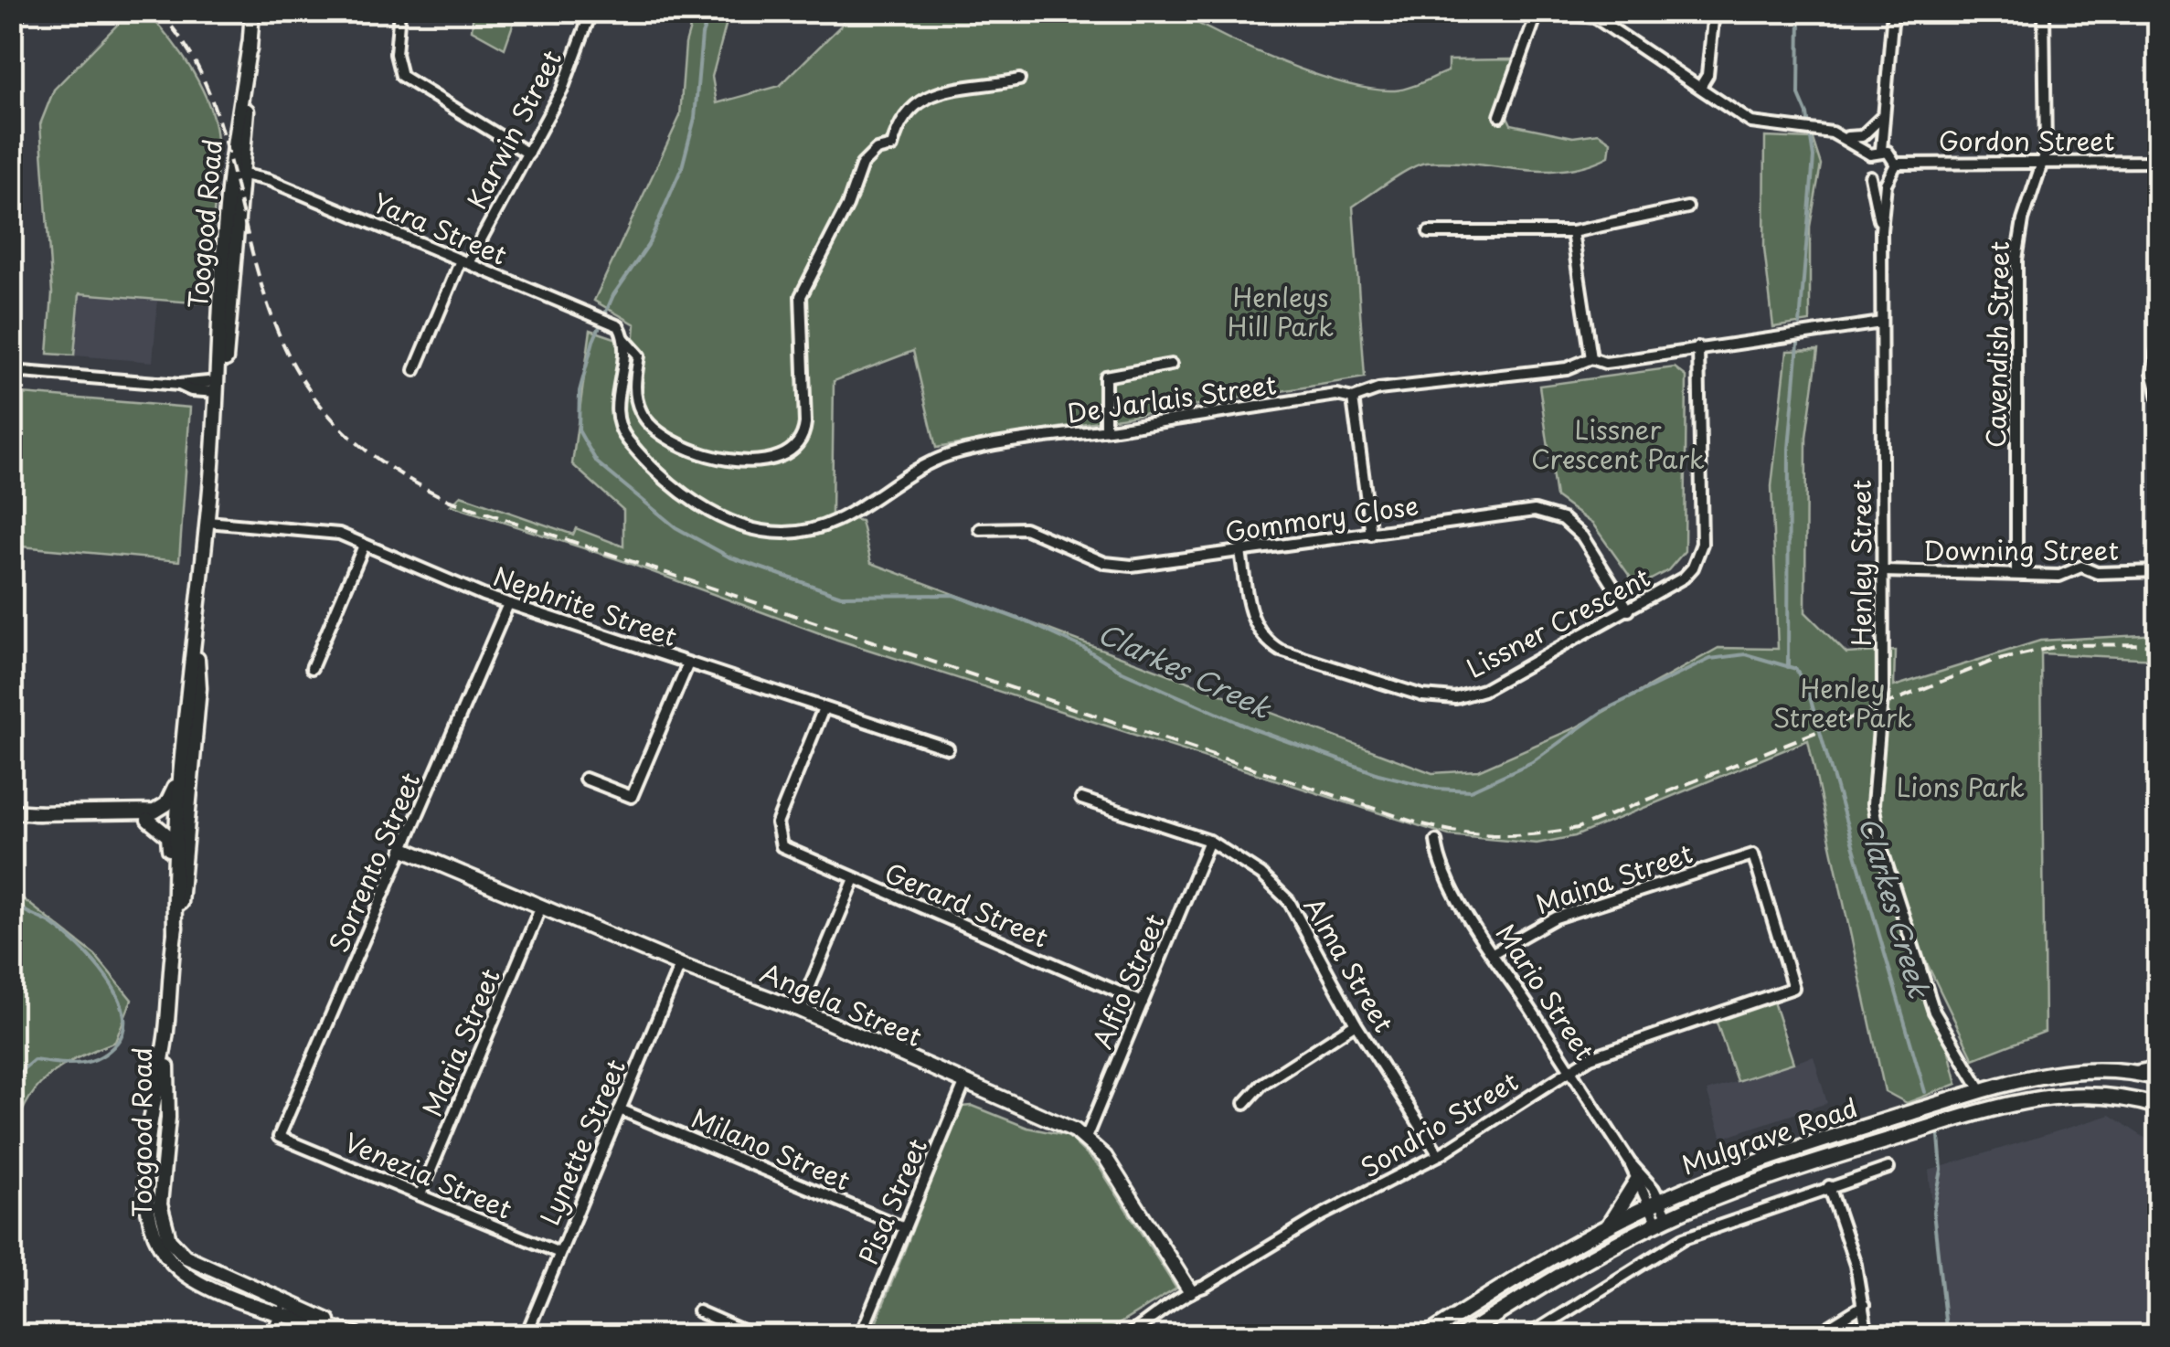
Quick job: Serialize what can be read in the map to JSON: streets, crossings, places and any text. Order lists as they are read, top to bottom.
{
  "streets": {
    "main road": ["Mulgrave Road"],
    "street": [
      "Karwin Street",
      "Gordon Street",
      "Toogood Road",
      "Yara Street",
      "Cavendish Street",
      "De Jarlais Street",
      "Gommory Close",
      "Downing Street",
      "Henley Street",
      "Nephrite Street",
      "Lissner Crescent",
      "Sorrento Street",
      "Maina Street",
      "Gerard Street",
      "Alma Street",
      "Alfio Street",
      "Mario Street",
      "Angela Street",
      "Maria Street",
      "Sondrio Street",
      "Lynette Street",
      "Milano Street",
      "Venezia Street",
      "Pisa Street"
    ]
  },
  "crossings": [
    ["Karwin Street", "Yara Street"],
    ["Gordon Street", "Cavendish Street"],
    ["Gordon Street", "Henley Street"],
    ["Toogood Road", "Yara Street"],
    ["Toogood Road", "Nephrite Street"],
    ["Yara Street", "De Jarlais Street"],
    ["Cavendish Street", "Downing Street"],
    ["De Jarlais Street", "Henley Street"],
    ["De Jarlais Street", "Lissner Crescent"],
    ["Gommory Close", "Lissner Crescent"],
    ["Downing Street", "Henley Street"],
    ["Henley Street", "Mulgrave Road"],
    ["Nephrite Street", "Sorrento Street"],
    ["Nephrite Street", "Gerard Street"],
    ["Sorrento Street", "Angela Street"],
    ["Sorrento Street", "Venezia Street"],
    ["Maina Street", "Mario Street"],
    ["Maina Street", "Sondrio Street"],
    ["Gerard Street", "Alfio Street"],
    ["Alma Street", "Alfio Street"],
    ["Alma Street", "Sondrio Street"],
    ["Alfio Street", "Angela Street"],
    ["Mario Street", "Sondrio Street"],
    ["Mario Street", "Mulgrave Road"],
    ["Angela Street", "Maria Street"],
    ["Angela Street", "Sondrio Street"],
    ["Angela Street", "Lynette Street"],
    ["Angela Street", "Pisa Street"],
    ["Maria Street", "Venezia Street"],
    ["Lynette Street", "Milano Street"],
    ["Lynette Street", "Venezia Street"],
    ["Milano Street", "Pisa Street"]
  ],
  "water": ["Clarkes Creek"],
  "parks": [
    "Henleys Hill Park",
    "Lissner Crescent Park",
    "Henley Street Park",
    "Lions Park"
  ]
}
